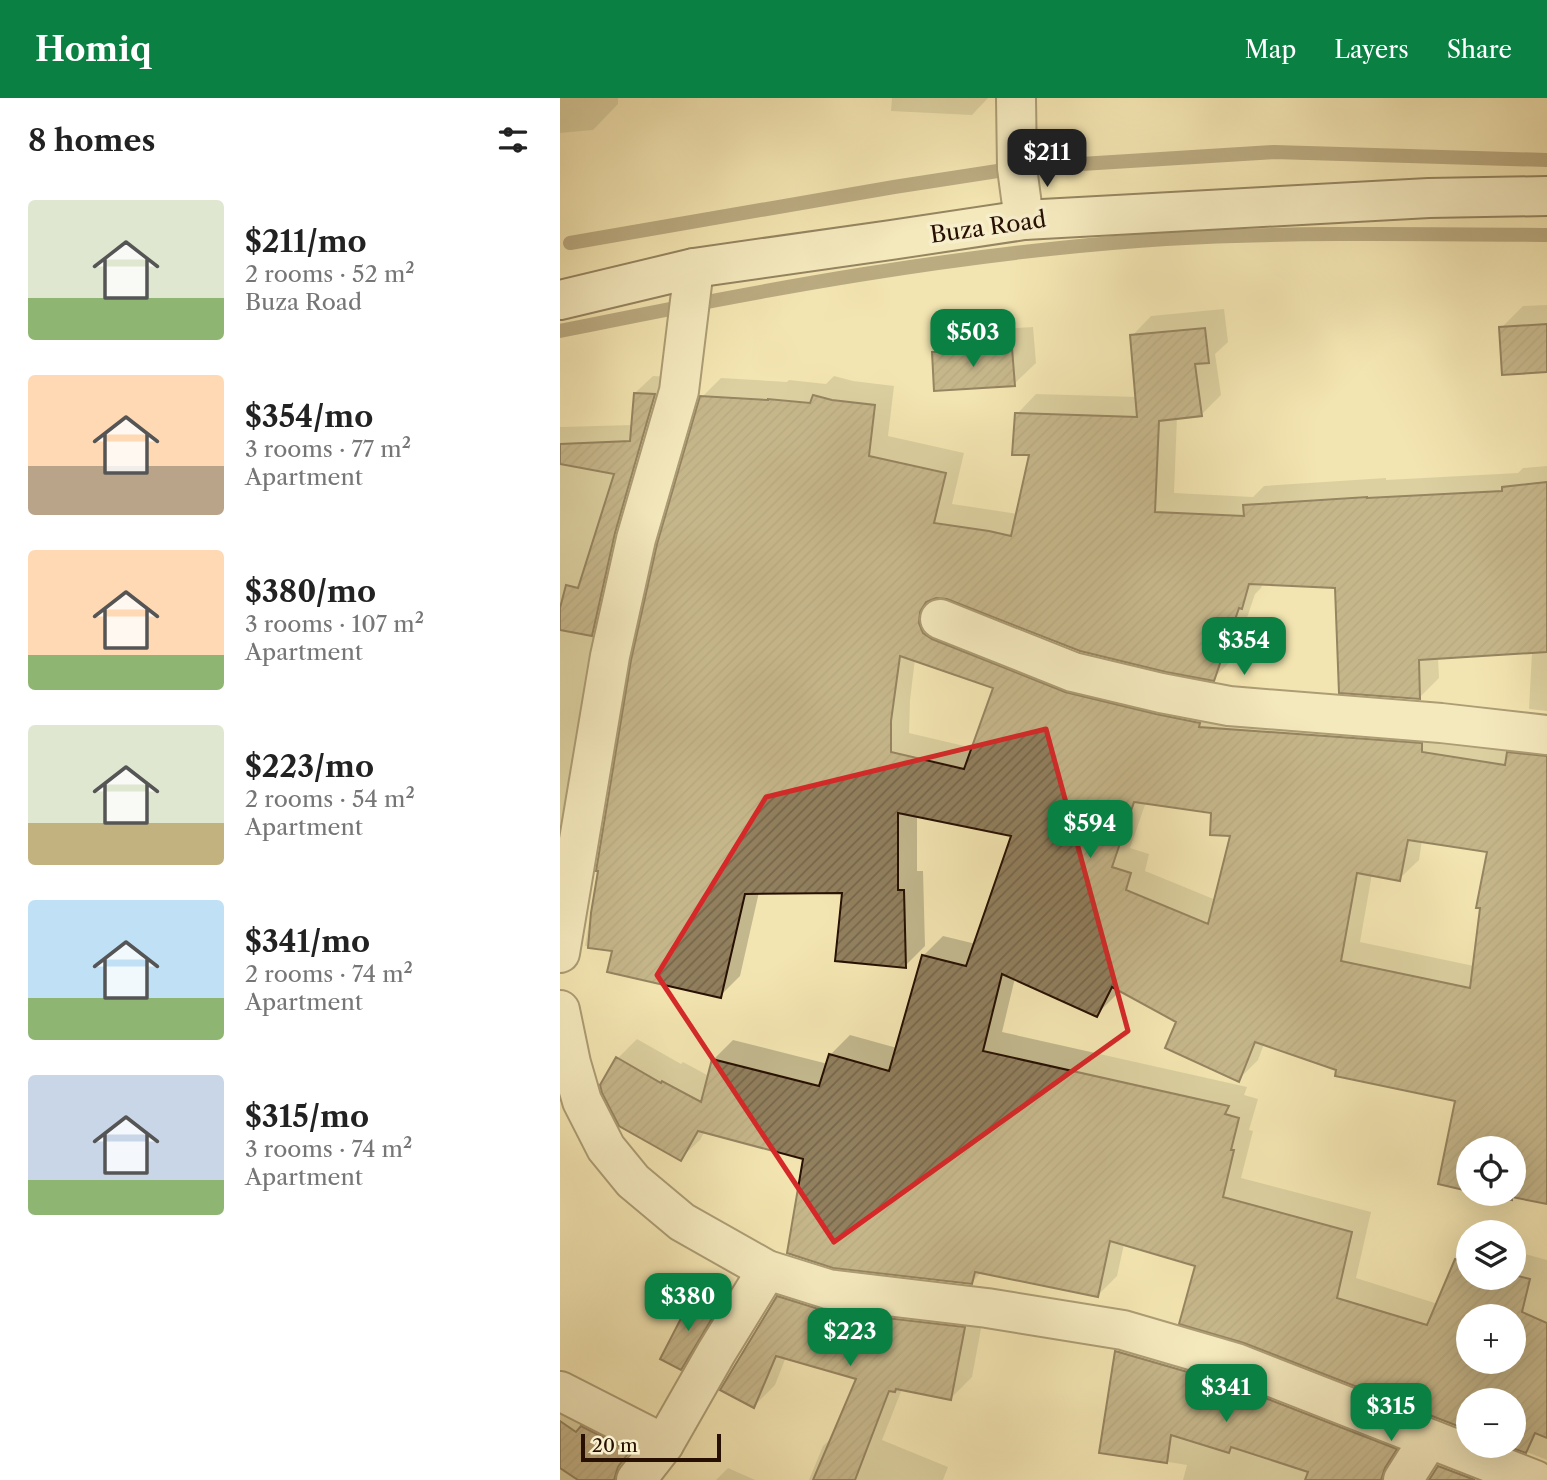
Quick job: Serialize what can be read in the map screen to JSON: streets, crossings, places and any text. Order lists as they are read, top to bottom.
{
  "streets": {
    "street": ["Buza Road"]
  },
  "scale_bar": "20 m",
  "page": {
    "header": "Homiq",
    "nav": ["Map", "Layers", "Share"],
    "heading": "8 homes",
    "price": [
      "$211",
      "$503",
      "$354",
      "$594",
      "$380",
      "$223",
      "$341",
      "$315"
    ],
    "list": [
      {
        "name": "$211/mo",
        "note": "2 rooms · 52 m² · Buza Road"
      },
      {
        "name": "$354/mo",
        "note": "3 rooms · 77 m² · Apartment"
      },
      {
        "name": "$380/mo",
        "note": "3 rooms · 107 m² · Apartment"
      },
      {
        "name": "$223/mo",
        "note": "2 rooms · 54 m² · Apartment"
      },
      {
        "name": "$341/mo",
        "note": "2 rooms · 74 m² · Apartment"
      },
      {
        "name": "$315/mo",
        "note": "3 rooms · 74 m² · Apartment"
      }
    ],
    "map_buttons": ["+", "−"],
    "scale": "20 m"
  }
}
